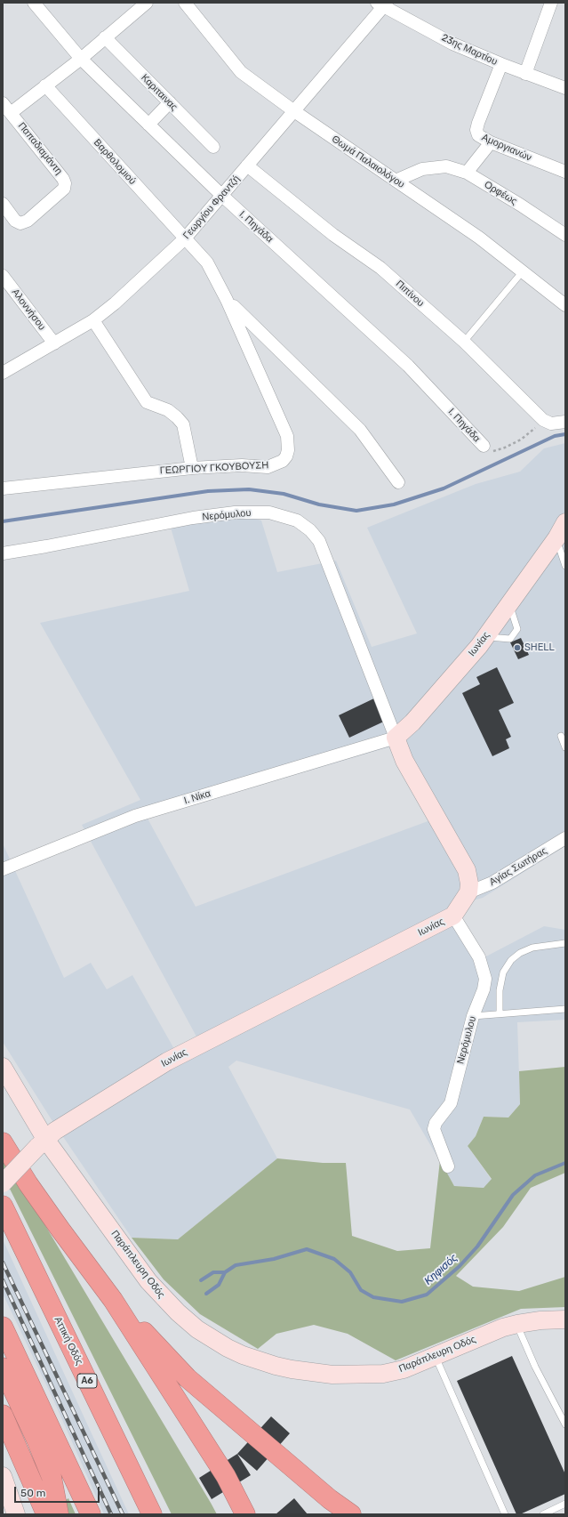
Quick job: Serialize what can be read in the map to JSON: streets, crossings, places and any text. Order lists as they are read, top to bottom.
{
  "streets": {
    "highway": ["Αττική Οδός", "Α6"],
    "main road": ["Ιωνίας", "Παράπλευρη Οδός"],
    "street": [
      "23ης Μαρτίου",
      "Καριταινας",
      "Αμοργιανών",
      "Παπαδιαμάντη",
      "Βαρθολομιού",
      "Θωμά Παλαιολόγου",
      "Ορφέως",
      "Γεωργίου Φραντζή",
      "Ι. Πηγάδα",
      "Πιπίνου",
      "Αλοννήσου",
      "ΓΕΩΡΓΙΟΥ ΓΚΟΥΒΟΥΣΗ",
      "Νερόμυλου",
      "Ι. Νίκα",
      "Αγίας Σωτήρας"
    ]
  },
  "crossings": [
    ["23ης Μαρτίου", "Αμοργιανών"],
    ["23ης Μαρτίου", "Γεωργίου Φραντζή"],
    ["Καριταινας", "Παπαδιαμάντη"],
    ["Παπαδιαμάντη", "Βαρθολομιού"],
    ["Παπαδιαμάντη", "Ι. Πηγάδα"],
    ["Βαρθολομιού", "Γεωργίου Φραντζή"],
    ["Βαρθολομιού", "ΓΕΩΡΓΙΟΥ ΓΚΟΥΒΟΥΣΗ"],
    ["Θωμά Παλαιολόγου", "Ορφέως"],
    ["Θωμά Παλαιολόγου", "Γεωργίου Φραντζή"],
    ["Γεωργίου Φραντζή", "Ι. Πηγάδα"],
    ["Γεωργίου Φραντζή", "Πιπίνου"],
    ["Γεωργίου Φραντζή", "Αλοννήσου"],
    ["Γεωργίου Φραντζή", "ΓΕΩΡΓΙΟΥ ΓΚΟΥΒΟΥΣΗ"],
    ["Νερόμυλου", "Ιωνίας"],
    ["Νερόμυλου", "Ι. Νίκα"],
    ["Ιωνίας", "Ι. Νίκα"],
    ["Ιωνίας", "Αγίας Σωτήρας"],
    ["Ιωνίας", "Παράπλευρη Οδός"]
  ],
  "water": ["Κηφισός"],
  "places": ["SHELL"],
  "scale_bar": "50 m"
}
